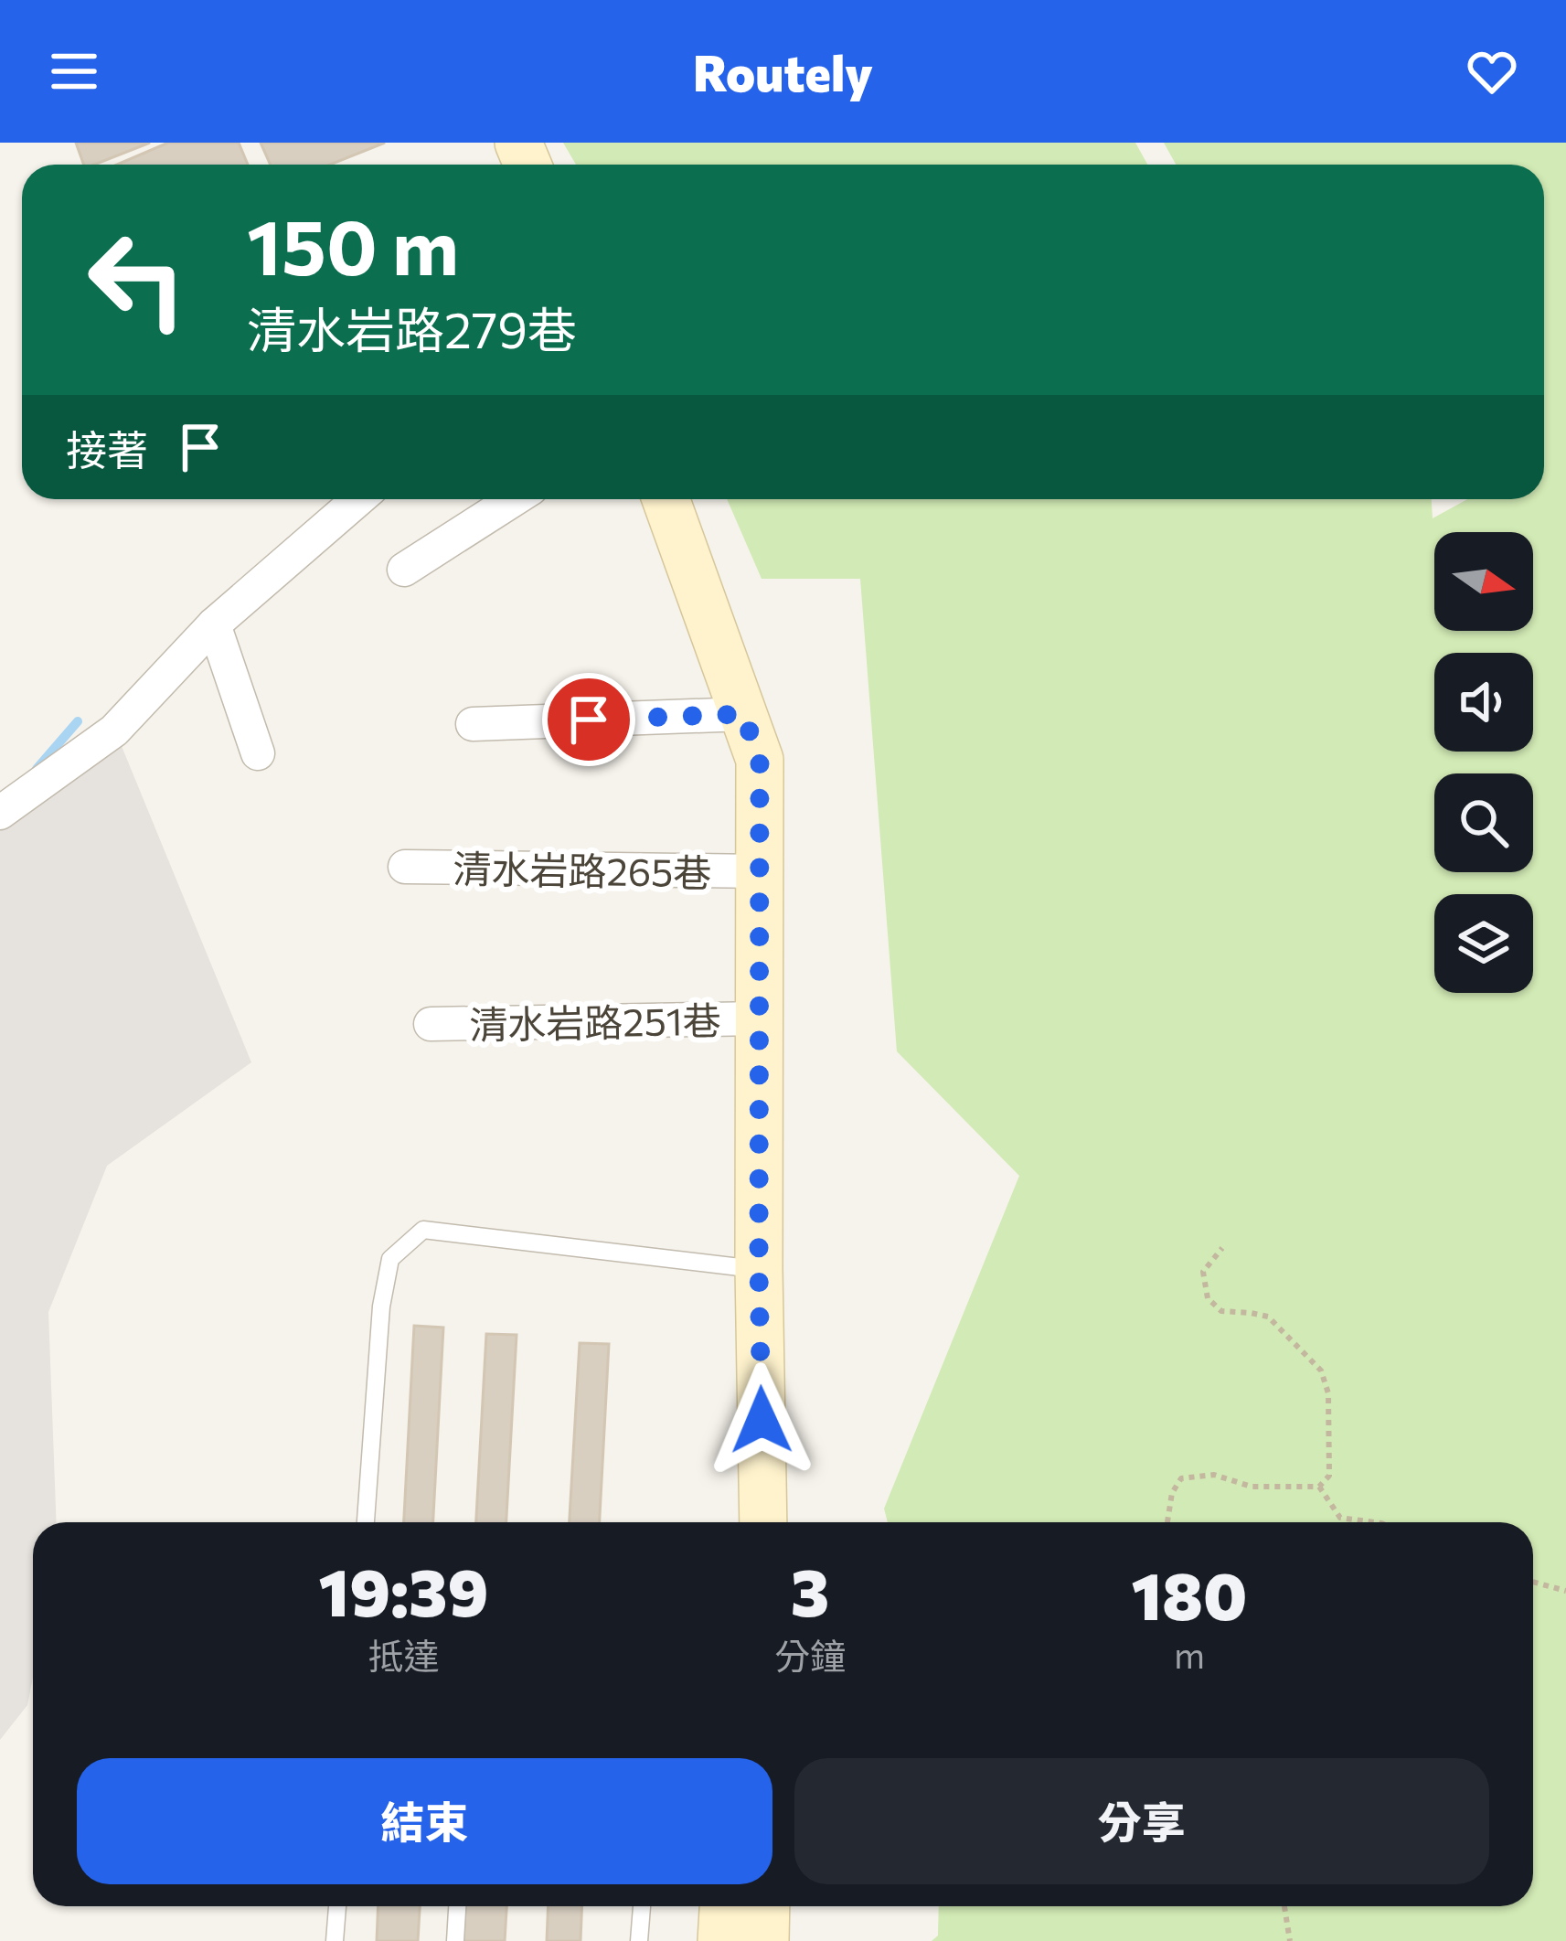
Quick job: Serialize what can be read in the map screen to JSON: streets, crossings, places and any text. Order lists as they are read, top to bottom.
{
  "streets": {
    "street": ["清水岩路265巷", "清水岩路251巷"]
  },
  "north": "right",
  "page": {
    "header": "Routely",
    "turn": ["150 m", "清水岩路279巷"],
    "then": "接著",
    "eta": [
      "19:39",
      "抵達",
      "3",
      "分鐘",
      "180",
      "m"
    ],
    "buttons": ["結束", "分享"]
  }
}
